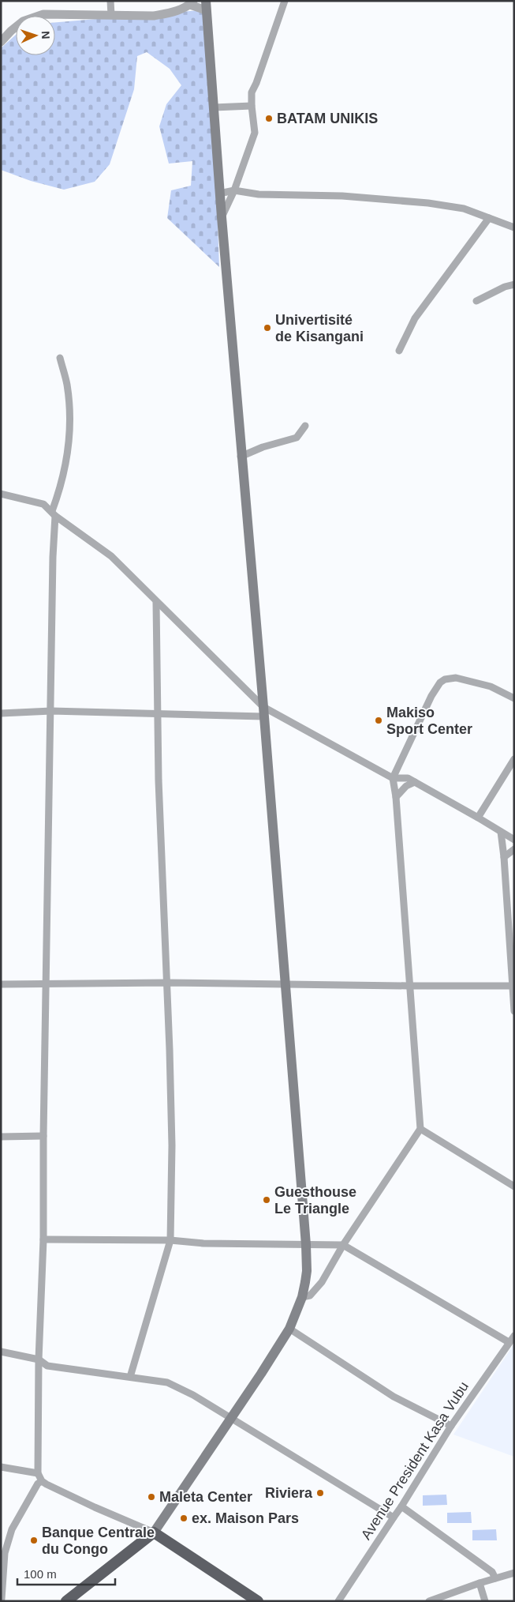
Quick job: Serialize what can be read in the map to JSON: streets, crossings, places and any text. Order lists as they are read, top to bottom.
{
  "streets": {
    "street": ["Avenue President Kasa Vubu"]
  },
  "places": [
    "BATAM UNIKIS",
    "Univertisité de Kisangani",
    "Makiso Sport Center",
    "Guesthouse Le Triangle",
    "Riviera",
    "Maleta Center",
    "ex. Maison Pars",
    "Banque Centrale du Congo"
  ],
  "scale_bar": "100 m",
  "north": "right"
}
